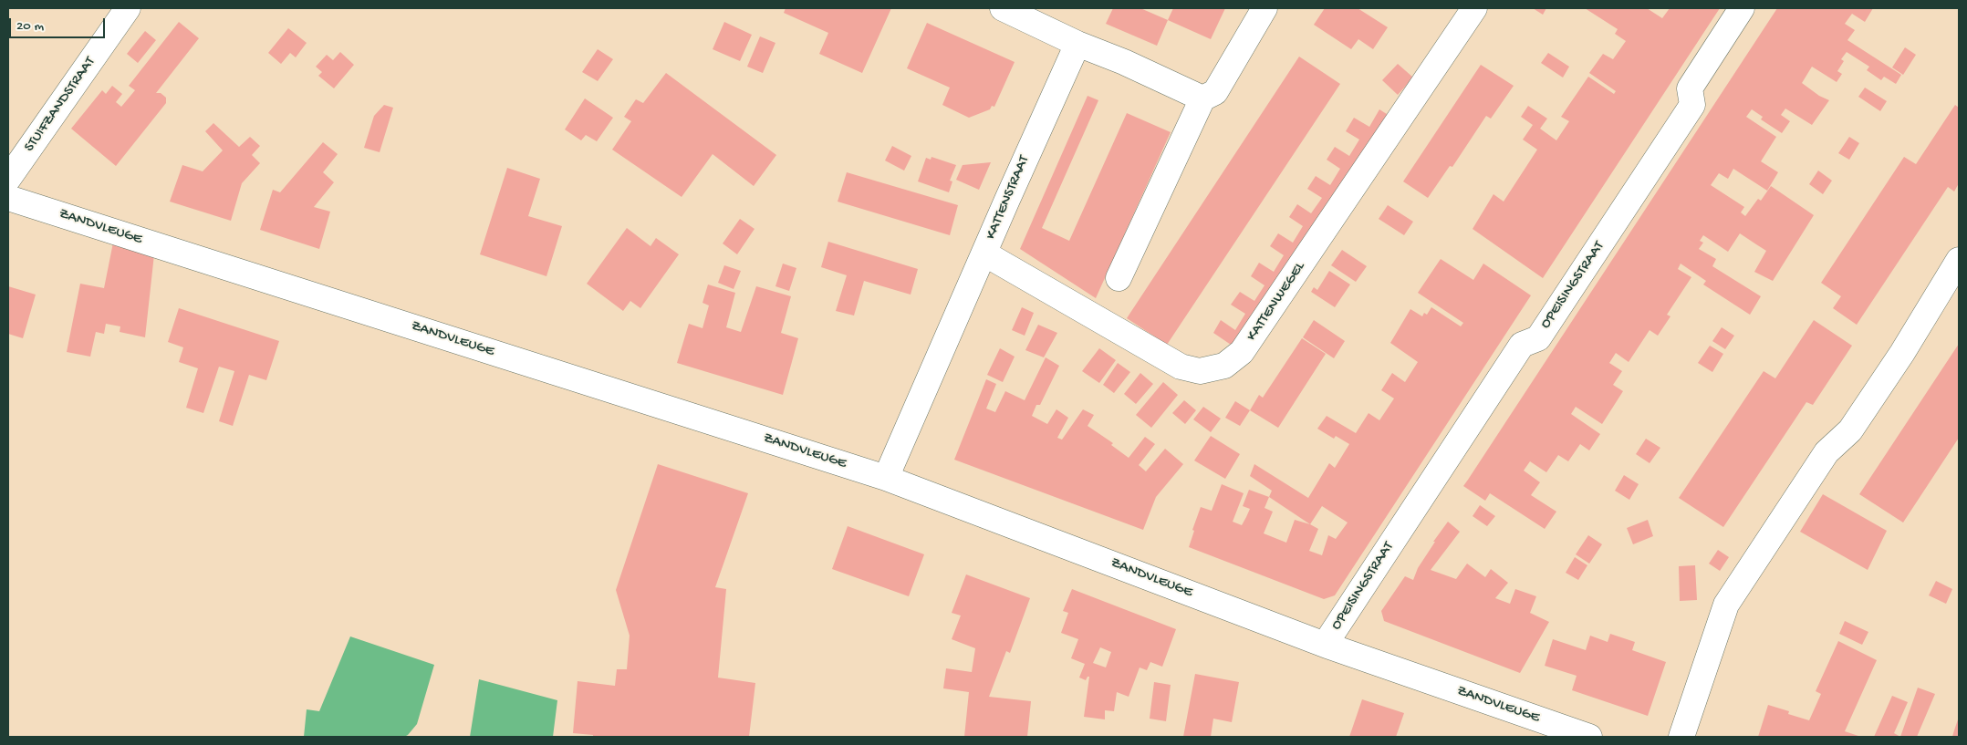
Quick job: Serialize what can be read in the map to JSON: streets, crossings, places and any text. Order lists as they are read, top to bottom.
{
  "streets": {
    "street": [
      "STUIFZANDSTRAAT",
      "KATTENSTRAAT",
      "ZANDVLEUGE",
      "OPEISINGSTRAAT",
      "KATTENWEGEL"
    ]
  },
  "crossings": [
    ["KATTENSTRAAT", "ZANDVLEUGE"],
    ["KATTENSTRAAT", "KATTENWEGEL"],
    ["ZANDVLEUGE", "OPEISINGSTRAAT"]
  ],
  "scale_bar": "20 m"
}
